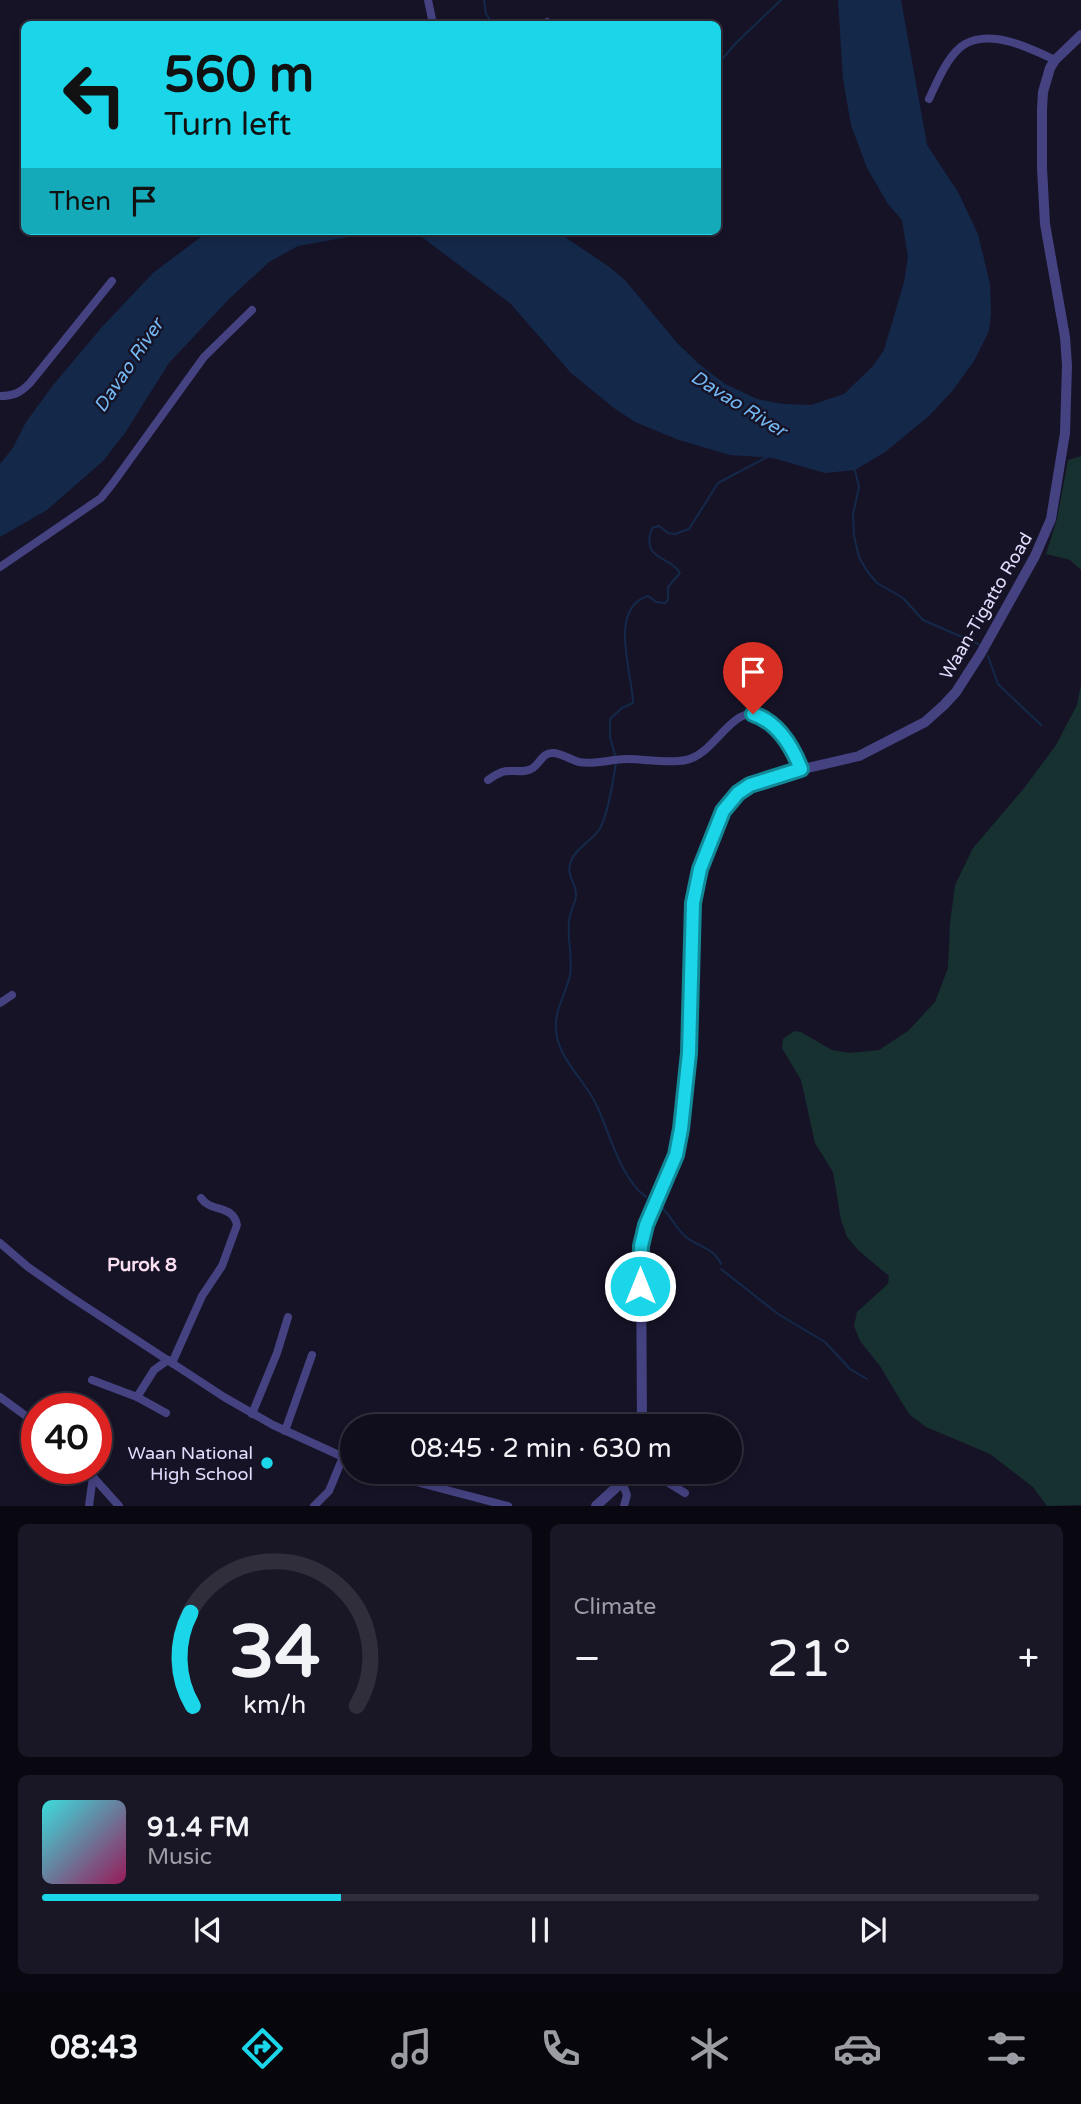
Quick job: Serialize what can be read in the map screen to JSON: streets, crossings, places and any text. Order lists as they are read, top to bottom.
{
  "streets": {
    "street": ["Waan-Tigatto Road"]
  },
  "districts": ["Purok 8"],
  "water": ["Davao River"],
  "places": ["Waan National High School"],
  "page": {
    "turn": ["560 m", "Turn left"],
    "then": "Then",
    "limit": "40",
    "trip": "08:45 · 2 min · 630 m",
    "tile": "Climate",
    "heat": ["−", "21°", "+"],
    "song": ["91.4 FM", "Music"],
    "tabs": "08:43",
    "gauge": ["34", "km/h"]
  }
}
